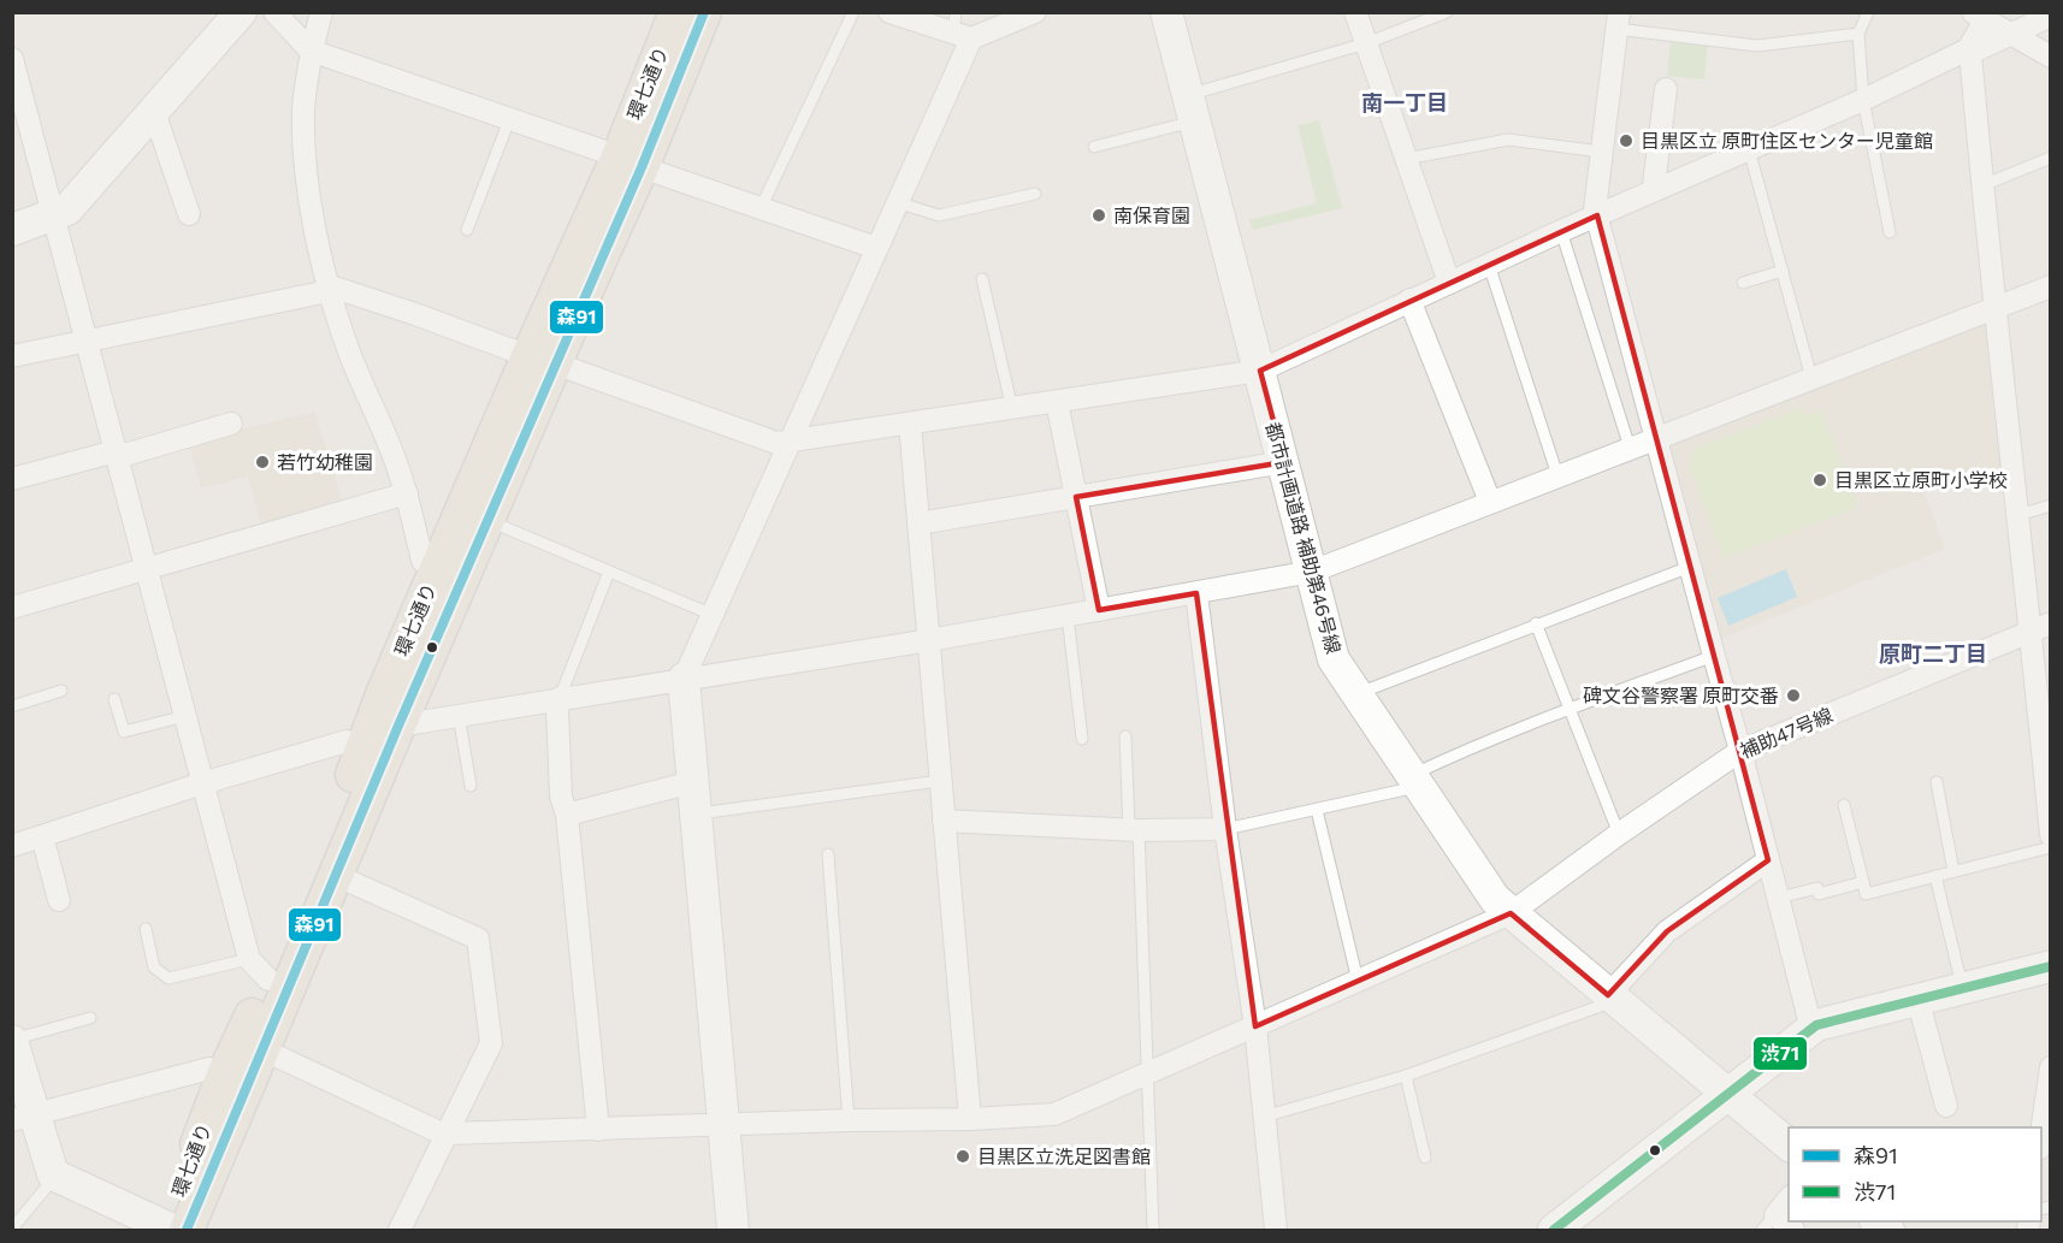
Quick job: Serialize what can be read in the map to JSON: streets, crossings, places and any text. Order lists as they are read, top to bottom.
{
  "streets": {
    "main road": ["環七通り"],
    "street": ["都市計画道路 補助第46号線", "補助47号線"]
  },
  "crossings": [
    ["都市計画道路 補助第46号線", "補助47号線"]
  ],
  "districts": ["南一丁目", "原町二丁目"],
  "places": [
    "目黒区立 原町住区センター児童館",
    "南保育園",
    "若竹幼稚園",
    "目黒区立原町小学校",
    "碑文谷警察署 原町交番",
    "目黒区立洗足図書館"
  ],
  "lines": ["transit line 森91", "transit line 渋71"],
  "legend": ["森91", "渋71"]
}
